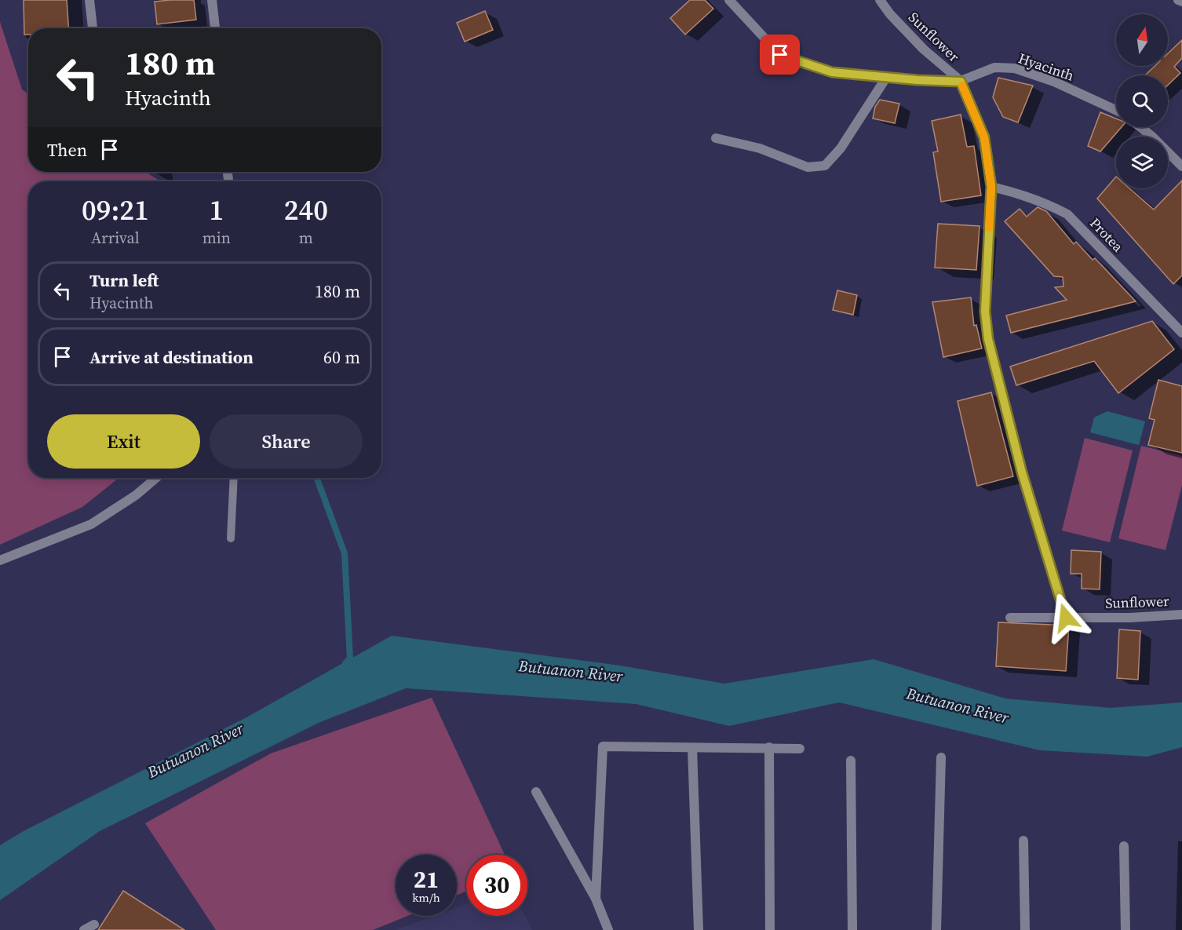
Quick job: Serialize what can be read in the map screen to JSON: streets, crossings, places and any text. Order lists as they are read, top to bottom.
{
  "streets": {
    "street": ["Sunflower", "Hyacinth", "Protea"]
  },
  "crossings": [
    ["Sunflower", "Hyacinth"],
    ["Sunflower", "Protea"]
  ],
  "water": ["Butuanon River"],
  "north": "top",
  "page": {
    "turn": ["180 m", "Hyacinth"],
    "then": "Then",
    "eta": [
      "09:21",
      "Arrival",
      "1",
      "min",
      "240",
      "m"
    ],
    "list": [
      {
        "name": "Turn left",
        "note": "Hyacinth",
        "value": "180 m"
      },
      {
        "name": "Arrive at destination",
        "value": "60 m"
      }
    ],
    "buttons": ["Exit", "Share"],
    "speed": "21 km/h",
    "limit": "30"
  }
}
